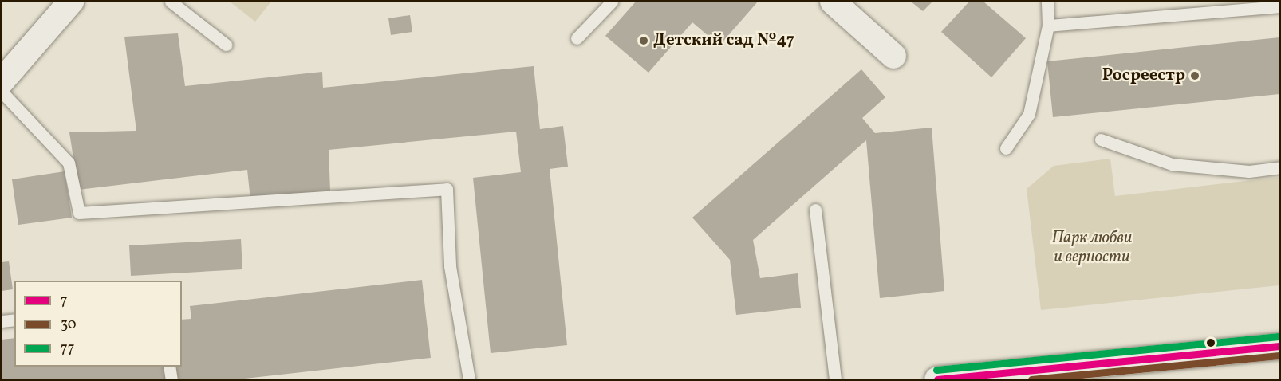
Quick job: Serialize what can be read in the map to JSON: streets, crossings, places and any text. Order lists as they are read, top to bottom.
{
  "parks": ["Парк любви и верности"],
  "places": ["Детский сад №47", "Росреестр"],
  "lines": ["transit line 77", "transit line 7", "transit line 30"],
  "legend": ["7", "30", "77"]
}
